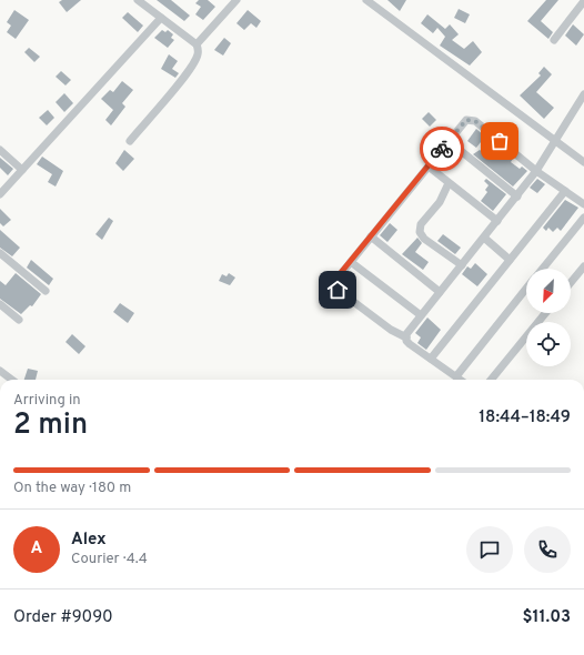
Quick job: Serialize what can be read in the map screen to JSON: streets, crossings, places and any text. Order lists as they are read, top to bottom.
{
  "north": "bottom left",
  "page": {
    "heading": ["2 min", "Arriving in", "18:44–18:49"],
    "panel": [
      "Alex",
      "Courier · 4.4",
      "Order #9090",
      "$11.03"
    ],
    "bar": "On the way · 180 m",
    "round": "A"
  }
}
